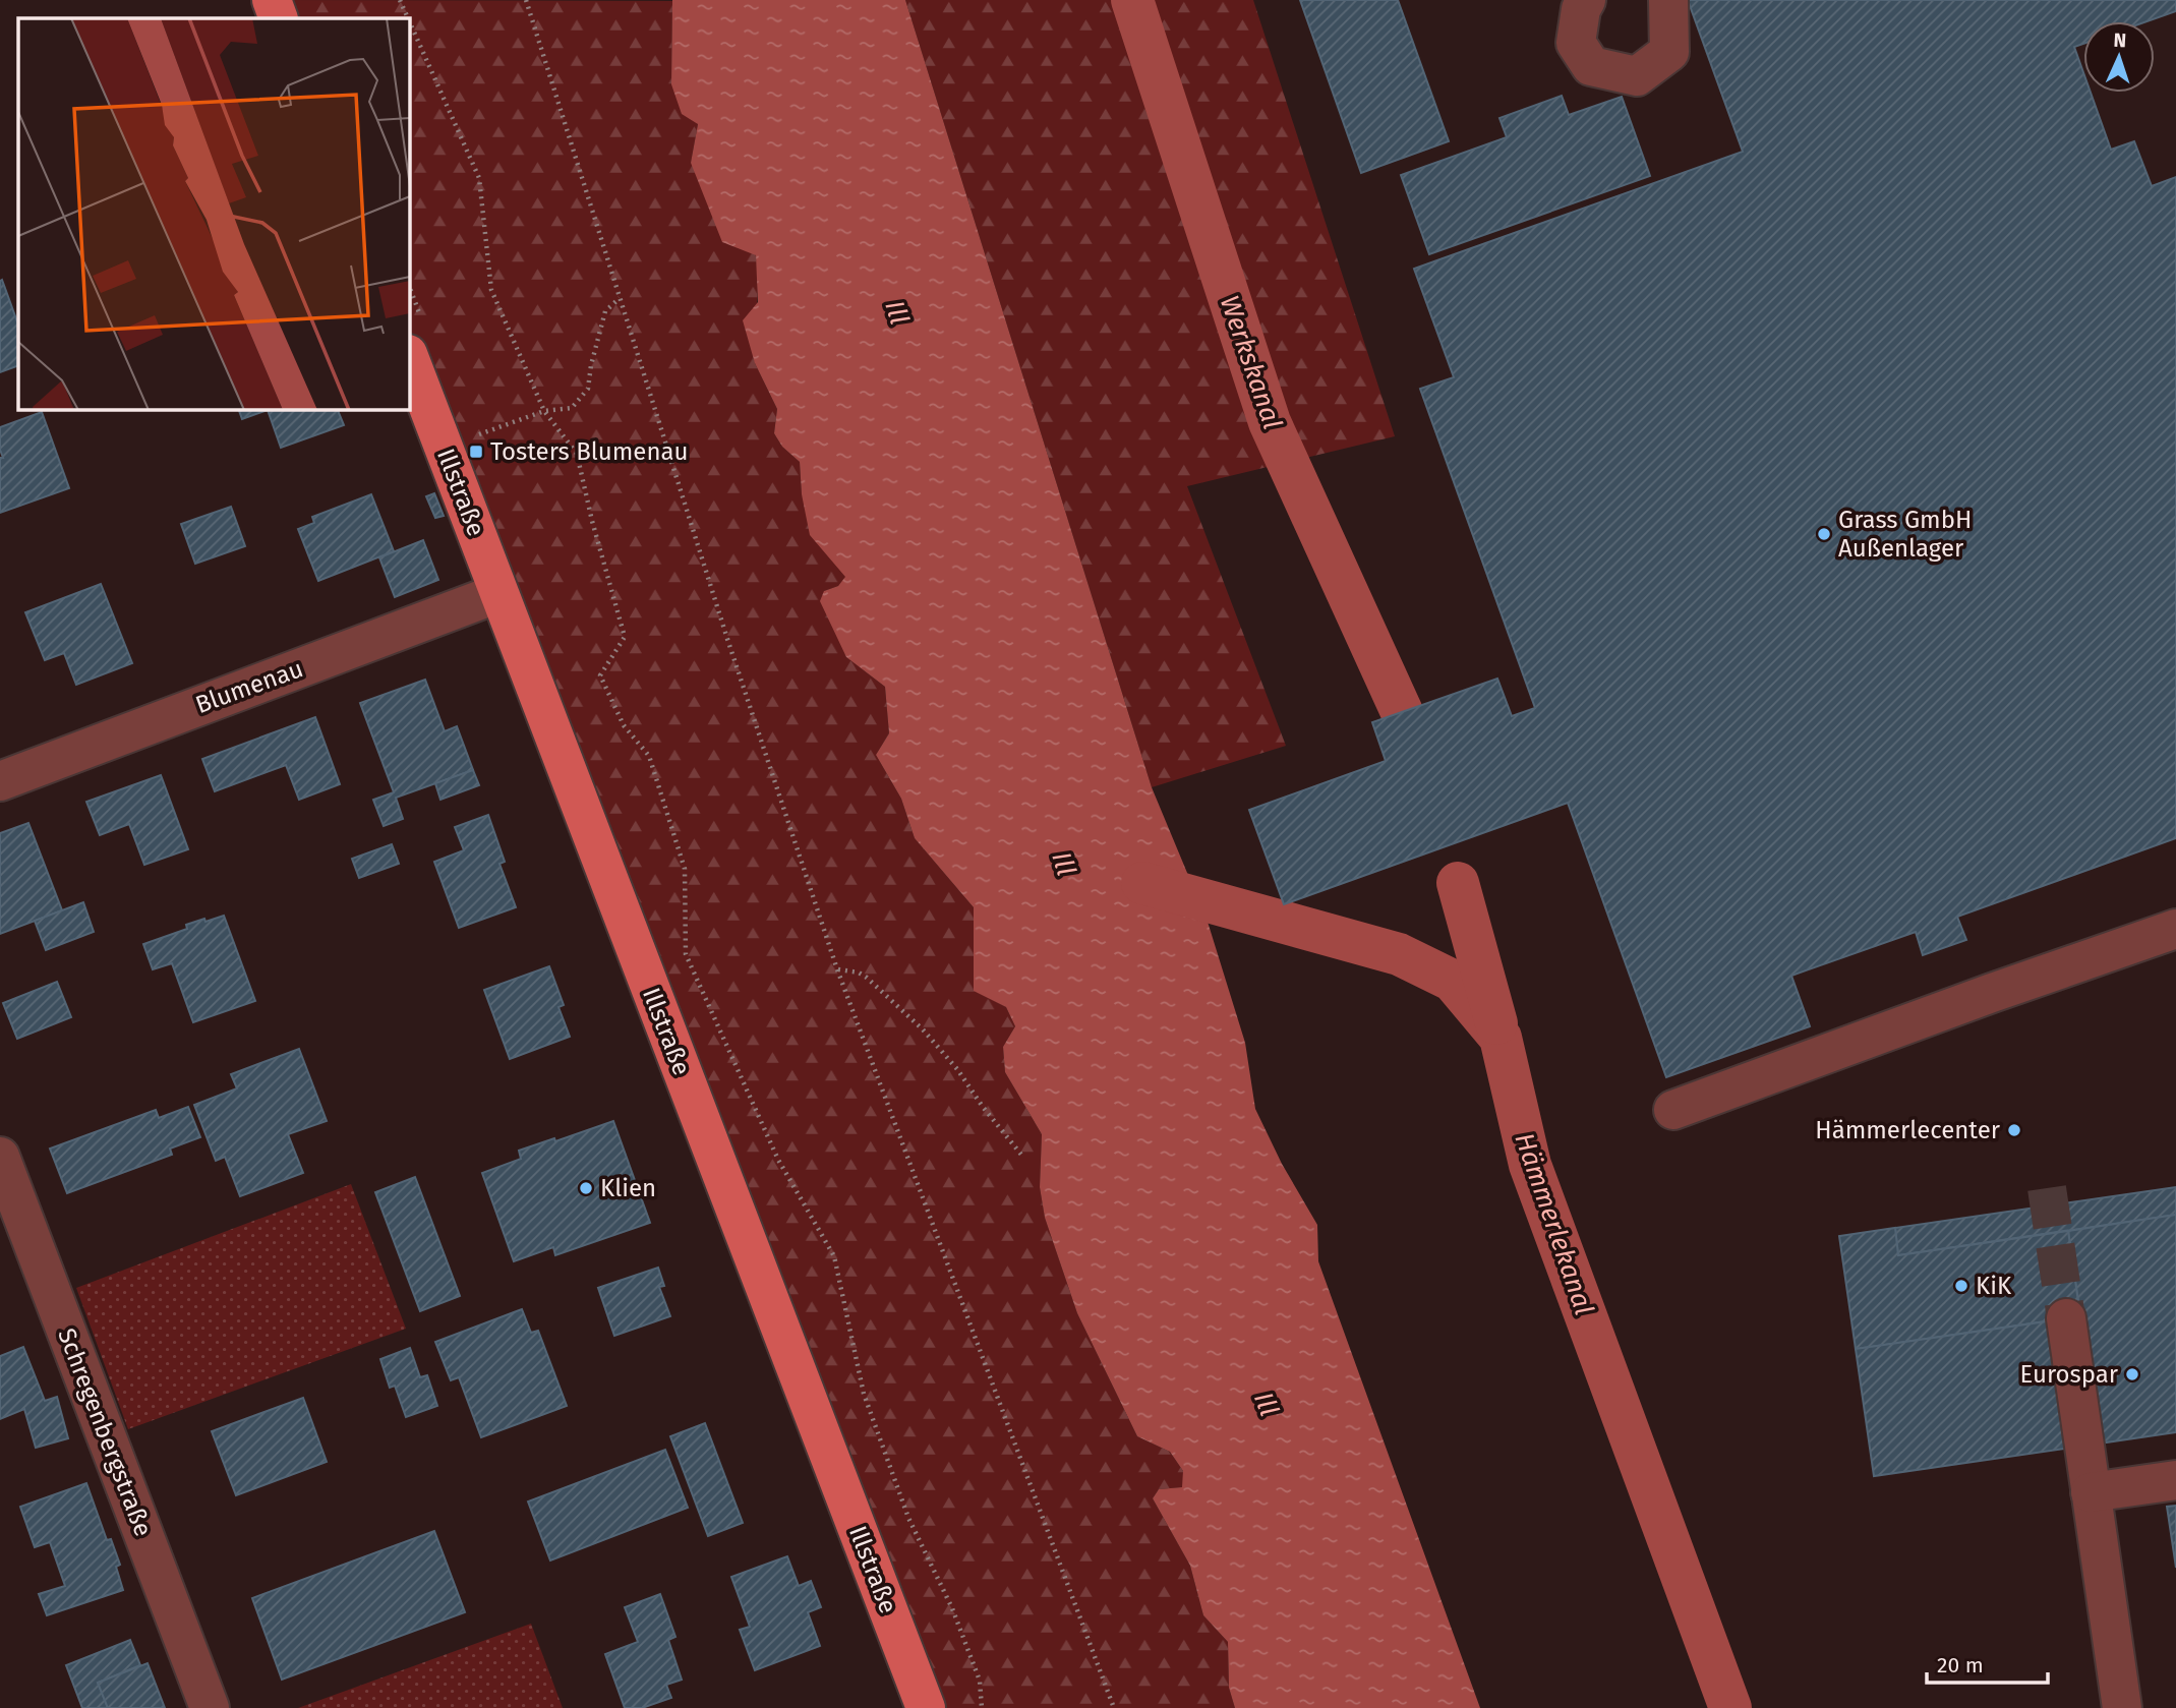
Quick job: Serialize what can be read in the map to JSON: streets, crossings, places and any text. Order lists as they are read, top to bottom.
{
  "streets": {
    "main road": ["Illstraße"],
    "street": ["Blumenau", "Schregenbergstraße"]
  },
  "crossings": [
    ["Illstraße", "Blumenau"]
  ],
  "water": ["Ill", "Werkskanal", "Hämmerlekanal"],
  "places": {
    "transit": ["Tosters Blumenau"],
    "other": [
      "Grass GmbH Außenlager",
      "Hämmerlecenter",
      "Klien",
      "KiK",
      "Eurospar"
    ]
  },
  "scale_bar": "20 m",
  "north": "top"
}
